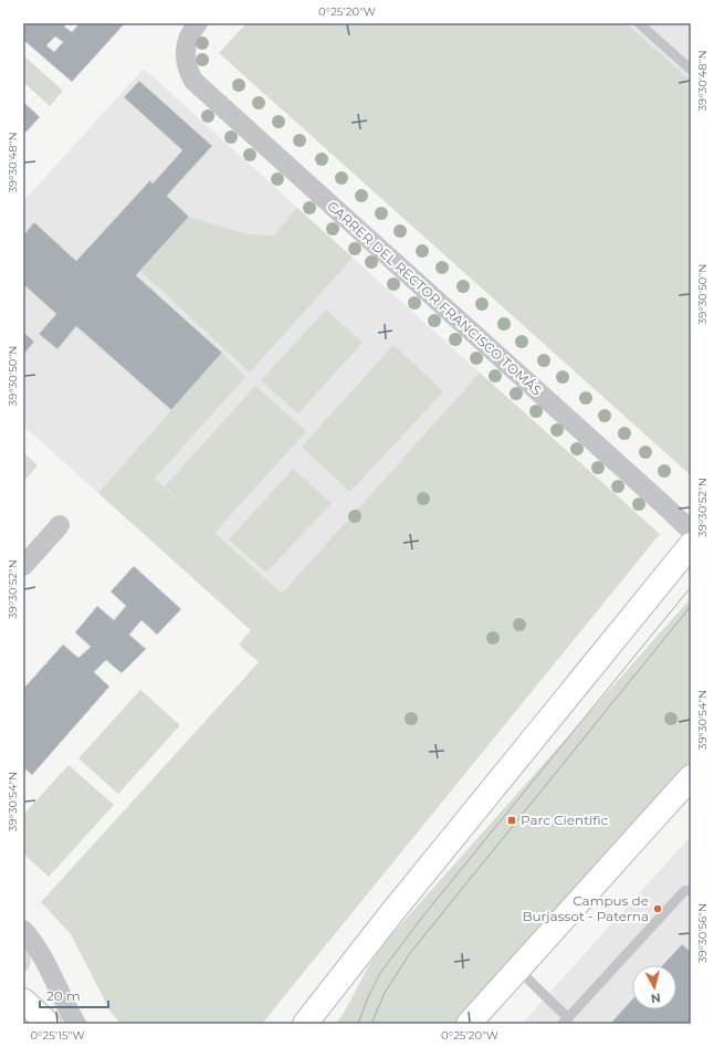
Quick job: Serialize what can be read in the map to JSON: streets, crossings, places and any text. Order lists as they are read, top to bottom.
{
  "streets": {
    "street": ["CARRER DEL RECTOR FRANCISCO TOMÁS"]
  },
  "places": {
    "transit": ["Parc Científic"],
    "other": ["Campus de Burjassot - Paterna"]
  },
  "scale_bar": "20 m",
  "north": "bottom",
  "coordinates": [
    "0°25'20\"W",
    "39°30'48\"N",
    "39°30'50\"N",
    "39°30'52\"N",
    "39°30'54\"N",
    "39°30'56\"N",
    "0°25'15\"W"
  ]
}
